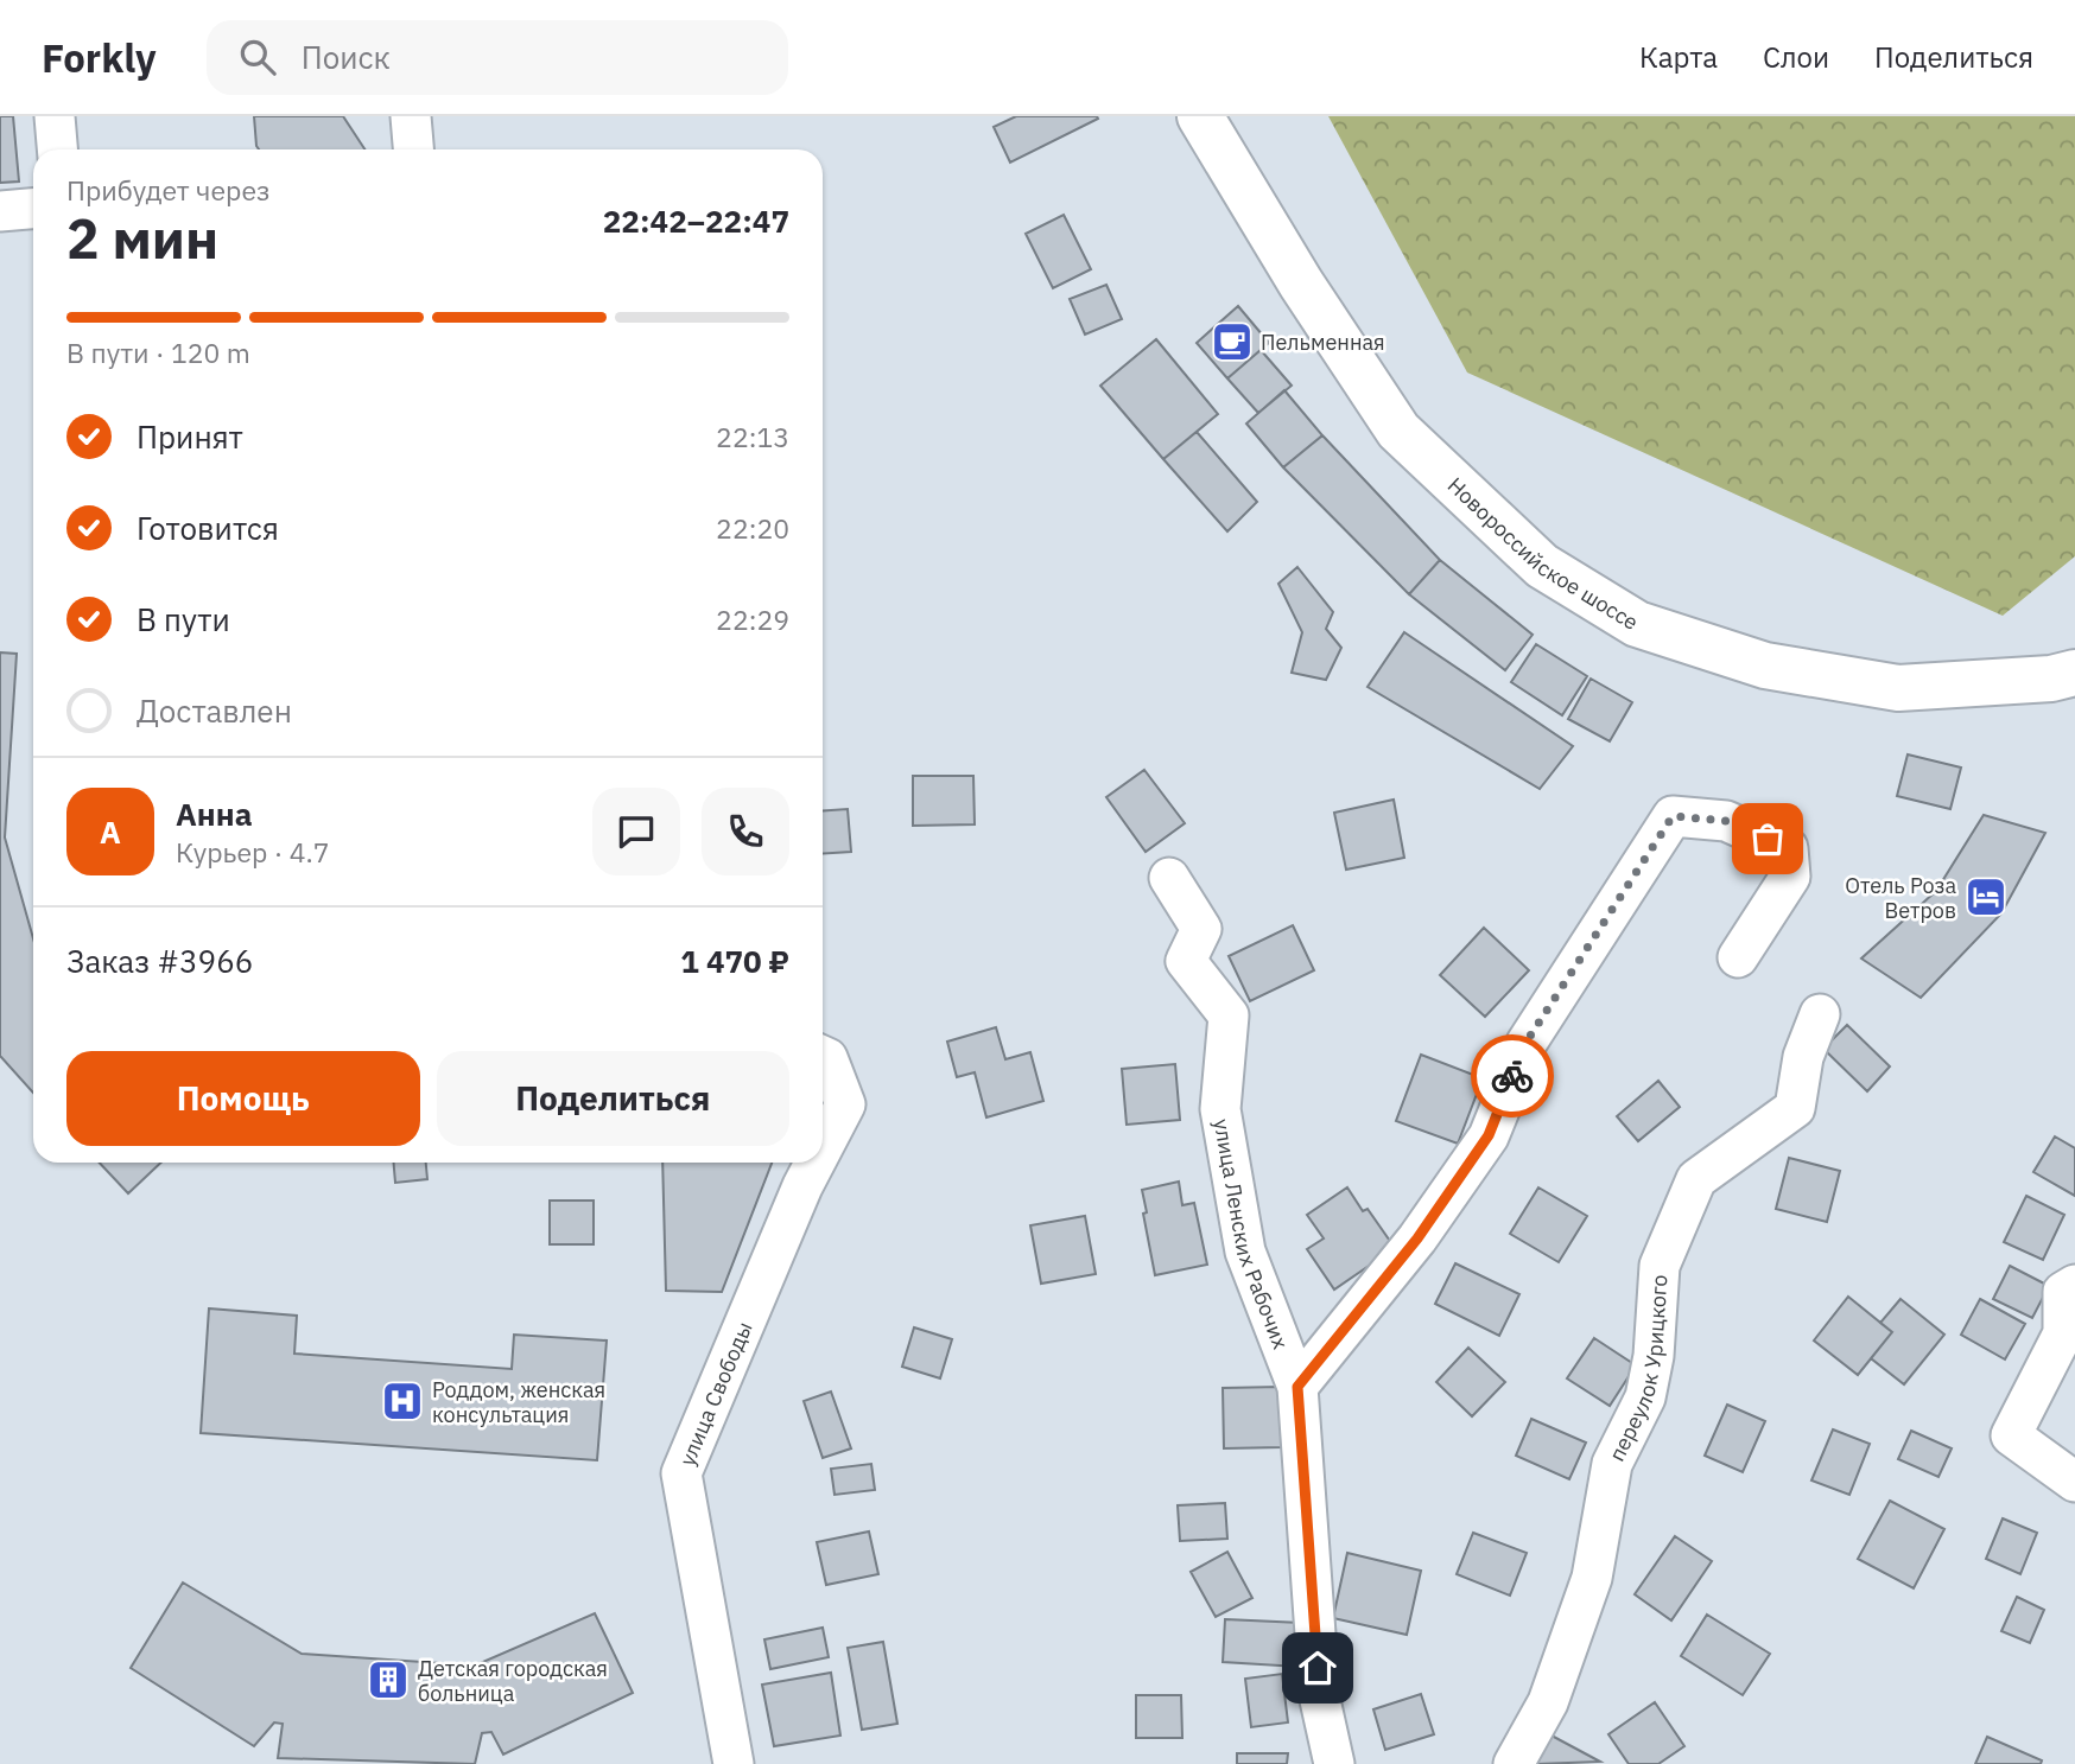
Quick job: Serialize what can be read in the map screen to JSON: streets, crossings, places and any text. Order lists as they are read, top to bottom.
{
  "streets": {
    "highway": ["Новороссийское шоссе"],
    "street": ["улица Ленских Рабочих", "переулок Урицкого", "улица Свободы"]
  },
  "places": {
    "cafe": ["Пельменная"],
    "hotel": ["Отель Роза Ветров"],
    "hospital": ["Роддом, женская консультация"],
    "building": ["Детская городская больница"]
  },
  "page": {
    "header": "Forkly",
    "search": "Поиск",
    "nav": ["Карта", "Слои", "Поделиться"],
    "heading": ["2 мин", "Прибудет через", "22:42–22:47"],
    "panel": [
      "Анна",
      "Курьер · 4.7",
      "Заказ #3966",
      "1 470 ₽"
    ],
    "bar": "В пути · 120 m",
    "list": [
      ["Принят", "22:13"],
      ["Готовится", "22:20"],
      ["В пути", "22:29"],
      "Доставлен"
    ],
    "round": "А",
    "buttons": ["Помощь", "Поделиться"]
  }
}
